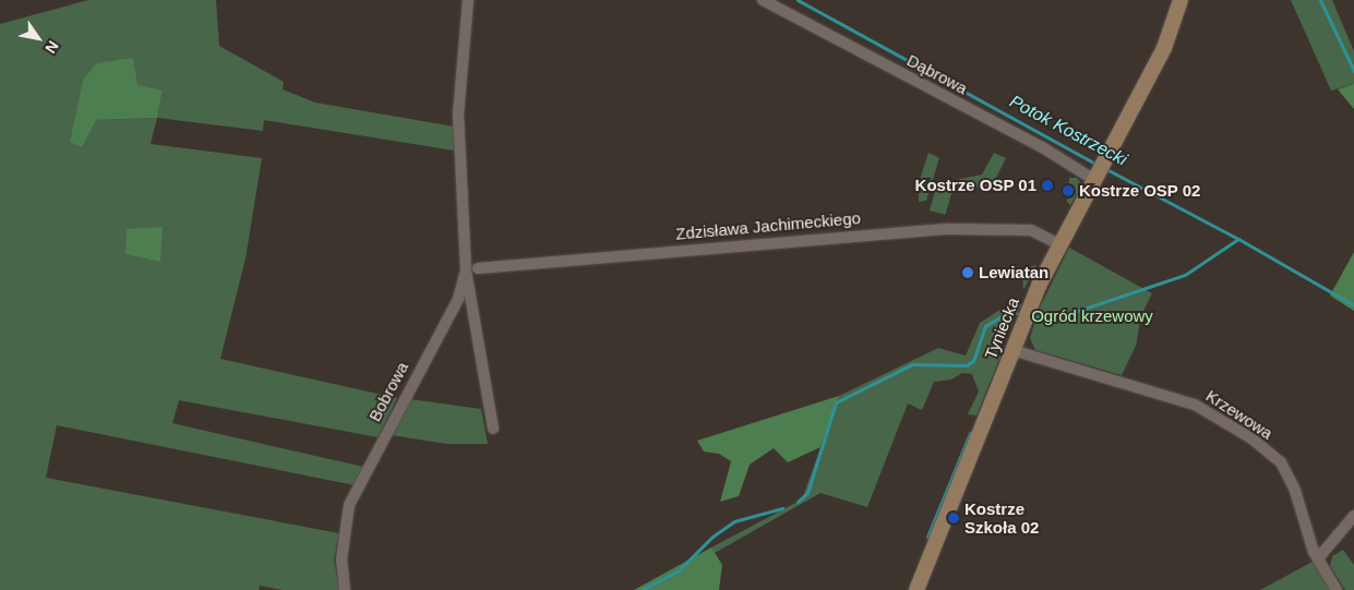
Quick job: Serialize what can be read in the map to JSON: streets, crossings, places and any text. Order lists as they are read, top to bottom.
{
  "streets": {
    "street": [
      "Dąbrowa",
      "Zdzisława Jachimeckiego",
      "Tyniecka",
      "Bobrowa",
      "Krzewowa"
    ]
  },
  "crossings": [
    ["Dąbrowa", "Tyniecka"],
    ["Zdzisława Jachimeckiego", "Tyniecka"],
    ["Tyniecka", "Krzewowa"]
  ],
  "water": ["Potok Kostrzecki"],
  "parks": ["Ogród krzewowy"],
  "places": [
    "Kostrze OSP 01",
    "Kostrze OSP 02",
    "Lewiatan",
    "Kostrze Szkoła 02"
  ],
  "north": "bottom right"
}
